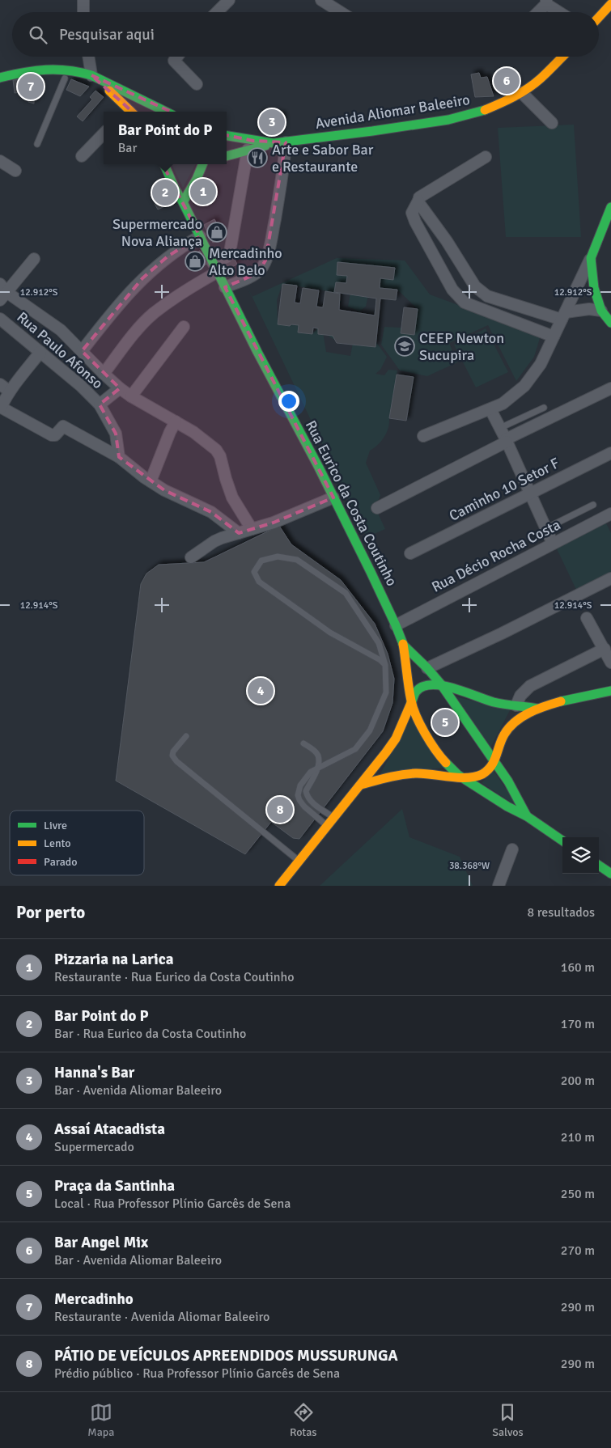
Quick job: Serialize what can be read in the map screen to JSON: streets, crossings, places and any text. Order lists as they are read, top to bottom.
{
  "streets": {
    "main road": ["Avenida Aliomar Baleeiro", "Rua Eurico da Costa Coutinho"],
    "street": ["Rua Paulo Afonso", "Caminho 10 Setor F", "Rua Décio Rocha Costa"]
  },
  "crossings": [
    ["Rua Eurico da Costa Coutinho", "Rua Décio Rocha Costa"]
  ],
  "places": {
    "restaurant": ["Arte e Sabor Bar e Restaurante"],
    "shop": ["Supermercado Nova Aliança", "Mercadinho Alto Belo"],
    "school or university": ["CEEP Newton Sucupira"]
  },
  "legend": ["Livre", "Lento", "Parado"],
  "page": {
    "search": "Pesquisar aqui",
    "pins": [
      "6",
      "7",
      "3",
      "1",
      "2",
      "4",
      "5",
      "8"
    ],
    "popup": ["Bar Point do P", "Bar"],
    "heading": ["Por perto", "8 resultados"],
    "list": [
      {
        "mark": "1",
        "name": "Pizzaria na Larica",
        "note": "Restaurante · Rua Eurico da Costa Coutinho",
        "value": "160 m"
      },
      {
        "mark": "2",
        "name": "Bar Point do P",
        "note": "Bar · Rua Eurico da Costa Coutinho",
        "value": "170 m"
      },
      {
        "mark": "3",
        "name": "Hanna's Bar",
        "note": "Bar · Avenida Aliomar Baleeiro",
        "value": "200 m"
      },
      {
        "mark": "4",
        "name": "Assaí Atacadista",
        "note": "Supermercado",
        "value": "210 m"
      },
      {
        "mark": "5",
        "name": "Praça da Santinha",
        "note": "Local · Rua Professor Plínio Garcês de Sena",
        "value": "250 m"
      },
      {
        "mark": "6",
        "name": "Bar Angel Mix",
        "note": "Bar · Avenida Aliomar Baleeiro",
        "value": "270 m"
      },
      {
        "mark": "7",
        "name": "Mercadinho",
        "note": "Restaurante · Avenida Aliomar Baleeiro",
        "value": "290 m"
      },
      {
        "mark": "8",
        "name": "PÁTIO DE VEÍCULOS APREENDIDOS MUSSURUNGA",
        "note": "Prédio público · Rua Professor Plínio Garcês de Sena",
        "value": "290 m"
      }
    ],
    "nav": ["Mapa", "Rotas", "Salvos"]
  },
  "coordinates": ["12.912°S", "12.914°S", "38.368°W"]
}
